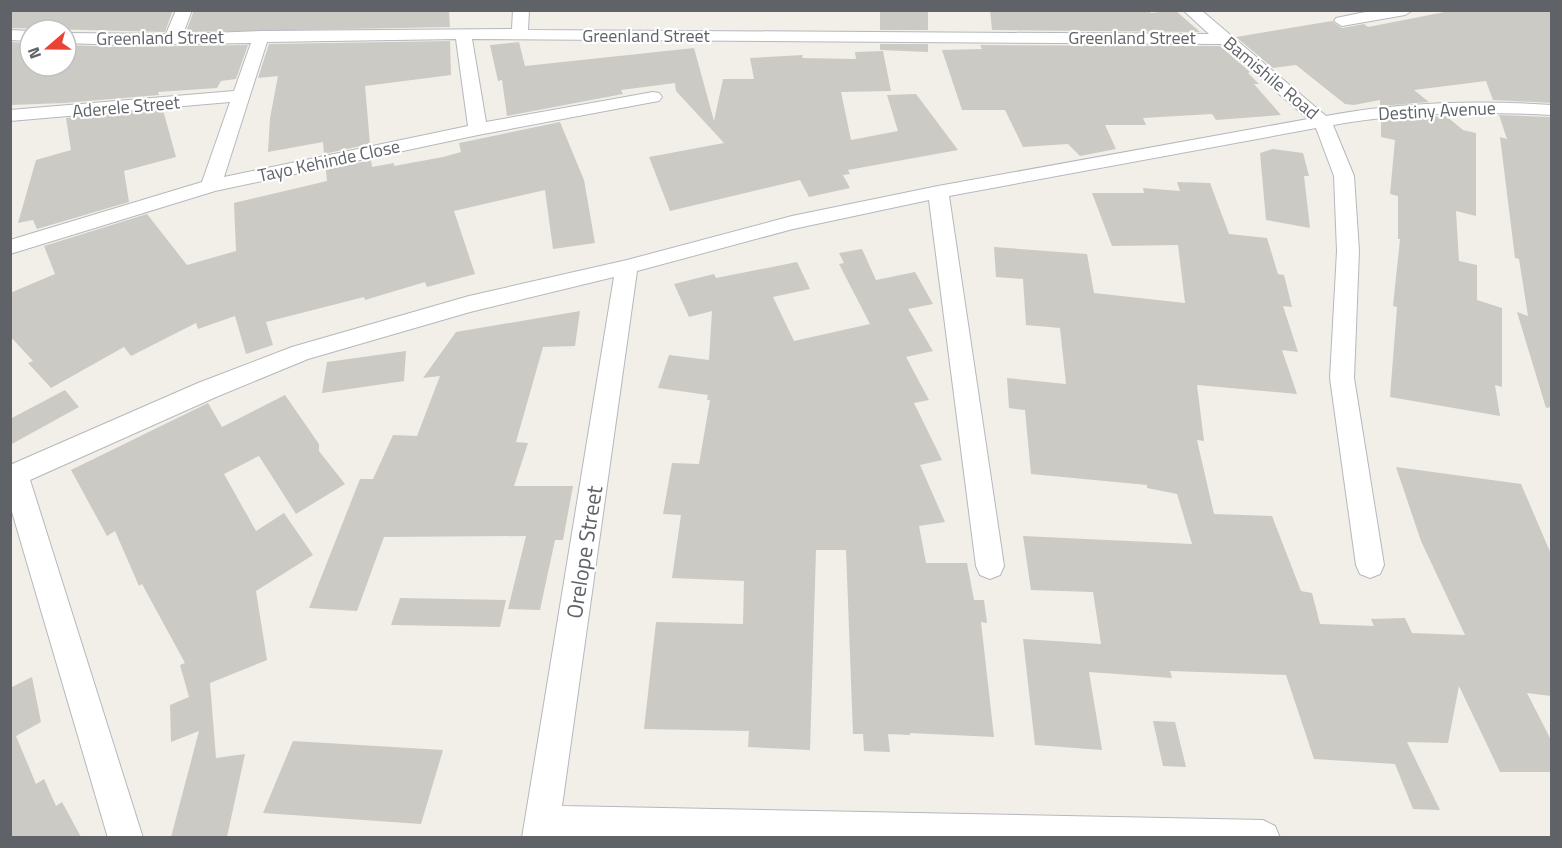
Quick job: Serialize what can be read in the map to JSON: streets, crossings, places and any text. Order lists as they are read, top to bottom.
{
  "streets": {
    "street": [
      "Greenland Street",
      "Bamishile Road",
      "Aderele Street",
      "Destiny Avenue",
      "Tayo Kehinde Close",
      "Orelope Street"
    ]
  },
  "crossings": [
    ["Greenland Street", "Bamishile Road"],
    ["Bamishile Road", "Destiny Avenue"],
    ["Destiny Avenue", "Orelope Street"]
  ],
  "north": "left"
}
